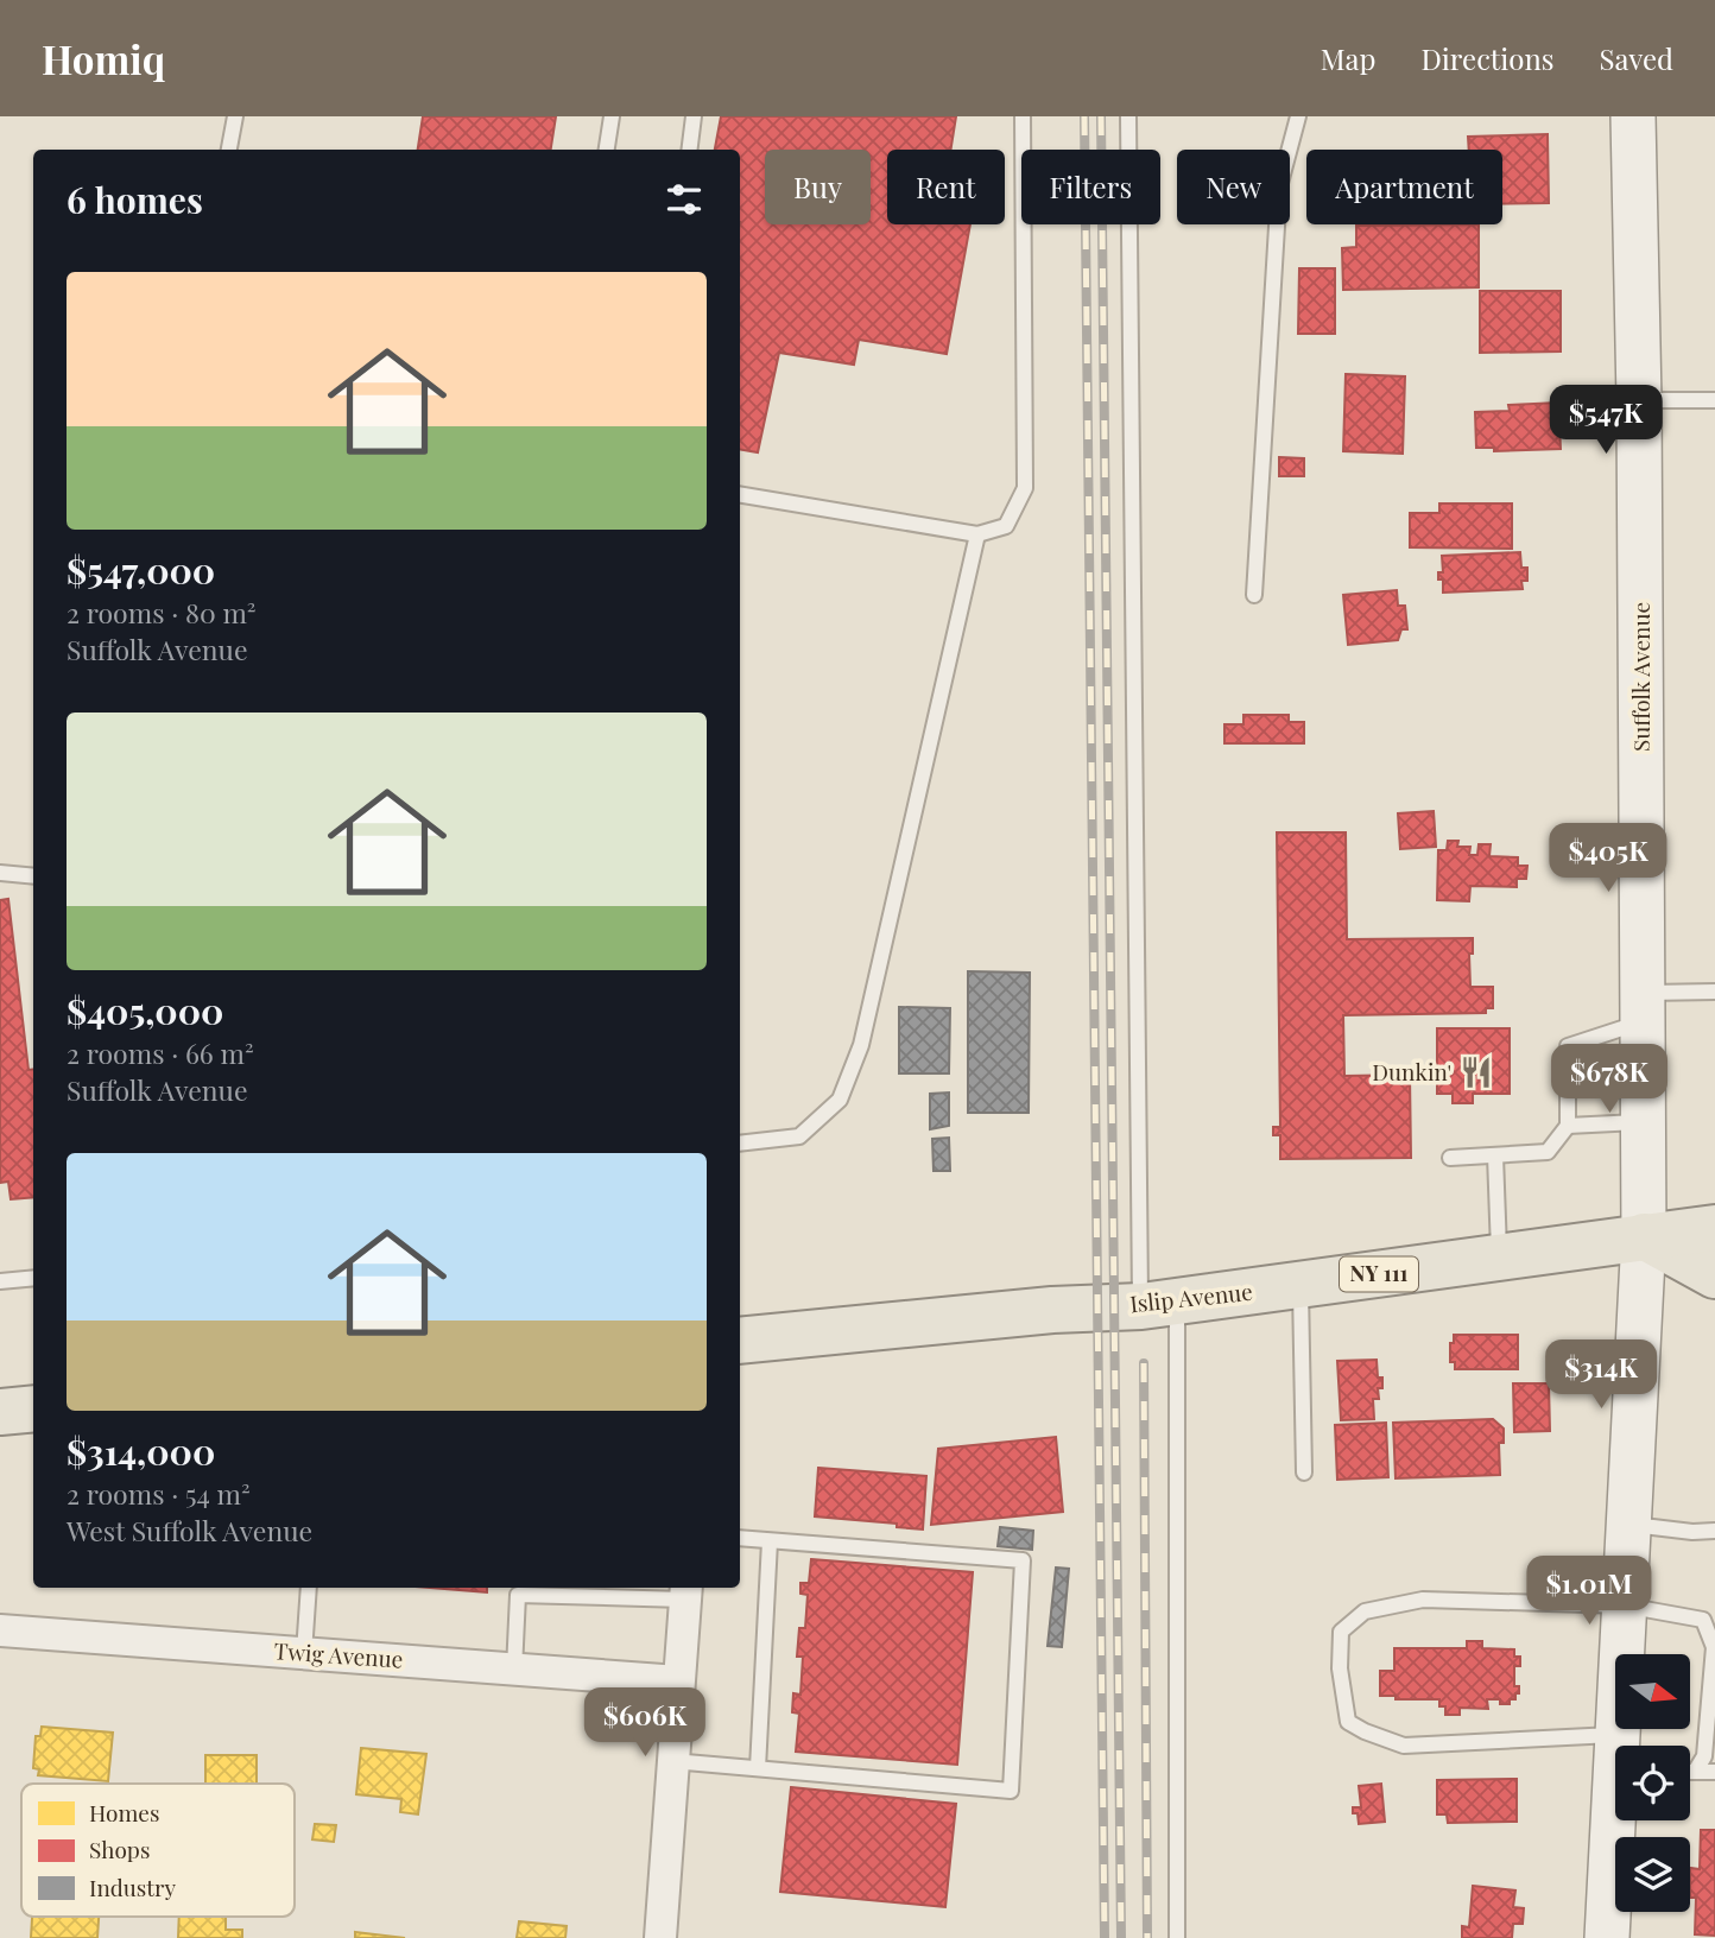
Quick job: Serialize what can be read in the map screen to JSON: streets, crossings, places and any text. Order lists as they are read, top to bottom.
{
  "streets": {
    "main road": ["Suffolk Avenue", "NY 111", "Islip Avenue"],
    "street": ["Twig Avenue"]
  },
  "crossings": [
    ["Suffolk Avenue", "NY 111"],
    ["Suffolk Avenue", "Islip Avenue"],
    ["NY 111", "Islip Avenue"]
  ],
  "places": {
    "restaurant": ["Dunkin'"]
  },
  "legend": ["Homes", "Shops", "Industry"],
  "north": "right",
  "page": {
    "header": "Homiq",
    "nav": ["Map", "Directions", "Saved"],
    "chip": [
      "Buy",
      "Rent",
      "Filters",
      "New",
      "Apartment"
    ],
    "heading": "6 homes",
    "list": [
      {
        "name": "$547,000",
        "note": "2 rooms · 80 m² · Suffolk Avenue"
      },
      {
        "name": "$405,000",
        "note": "2 rooms · 66 m² · Suffolk Avenue"
      },
      {
        "name": "$314,000",
        "note": "2 rooms · 54 m² · West Suffolk Avenue"
      }
    ],
    "price": [
      "$547K",
      "$405K",
      "$678K",
      "$314K",
      "$1.01M",
      "$606K"
    ]
  }
}
